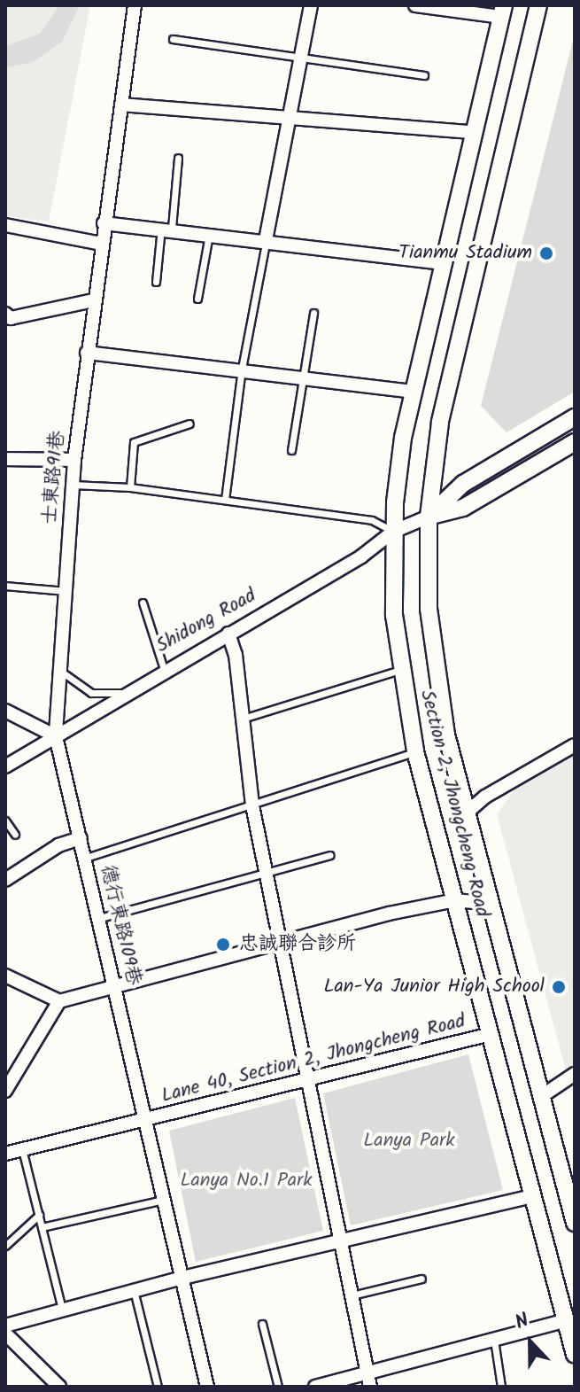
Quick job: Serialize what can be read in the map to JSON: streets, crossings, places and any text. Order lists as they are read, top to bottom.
{
  "streets": {
    "street": [
      "士東路91巷",
      "Shidong Road",
      "Section 2, Jhongcheng Road",
      "德行東路109巷",
      "Lane 40, Section 2, Jhongcheng Road"
    ]
  },
  "crossings": [
    ["士東路91巷", "Shidong Road"],
    ["士東路91巷", "德行東路109巷"],
    ["Shidong Road", "Section 2, Jhongcheng Road"],
    ["Shidong Road", "德行東路109巷"],
    ["Section 2, Jhongcheng Road", "Lane 40, Section 2, Jhongcheng Road"],
    ["德行東路109巷", "Lane 40, Section 2, Jhongcheng Road"]
  ],
  "parks": ["Lanya Park", "Lanya No.1 Park"],
  "places": ["Tianmu Stadium", "忠誠聯合診所", "Lan-Ya Junior High School"],
  "north": "top"
}
